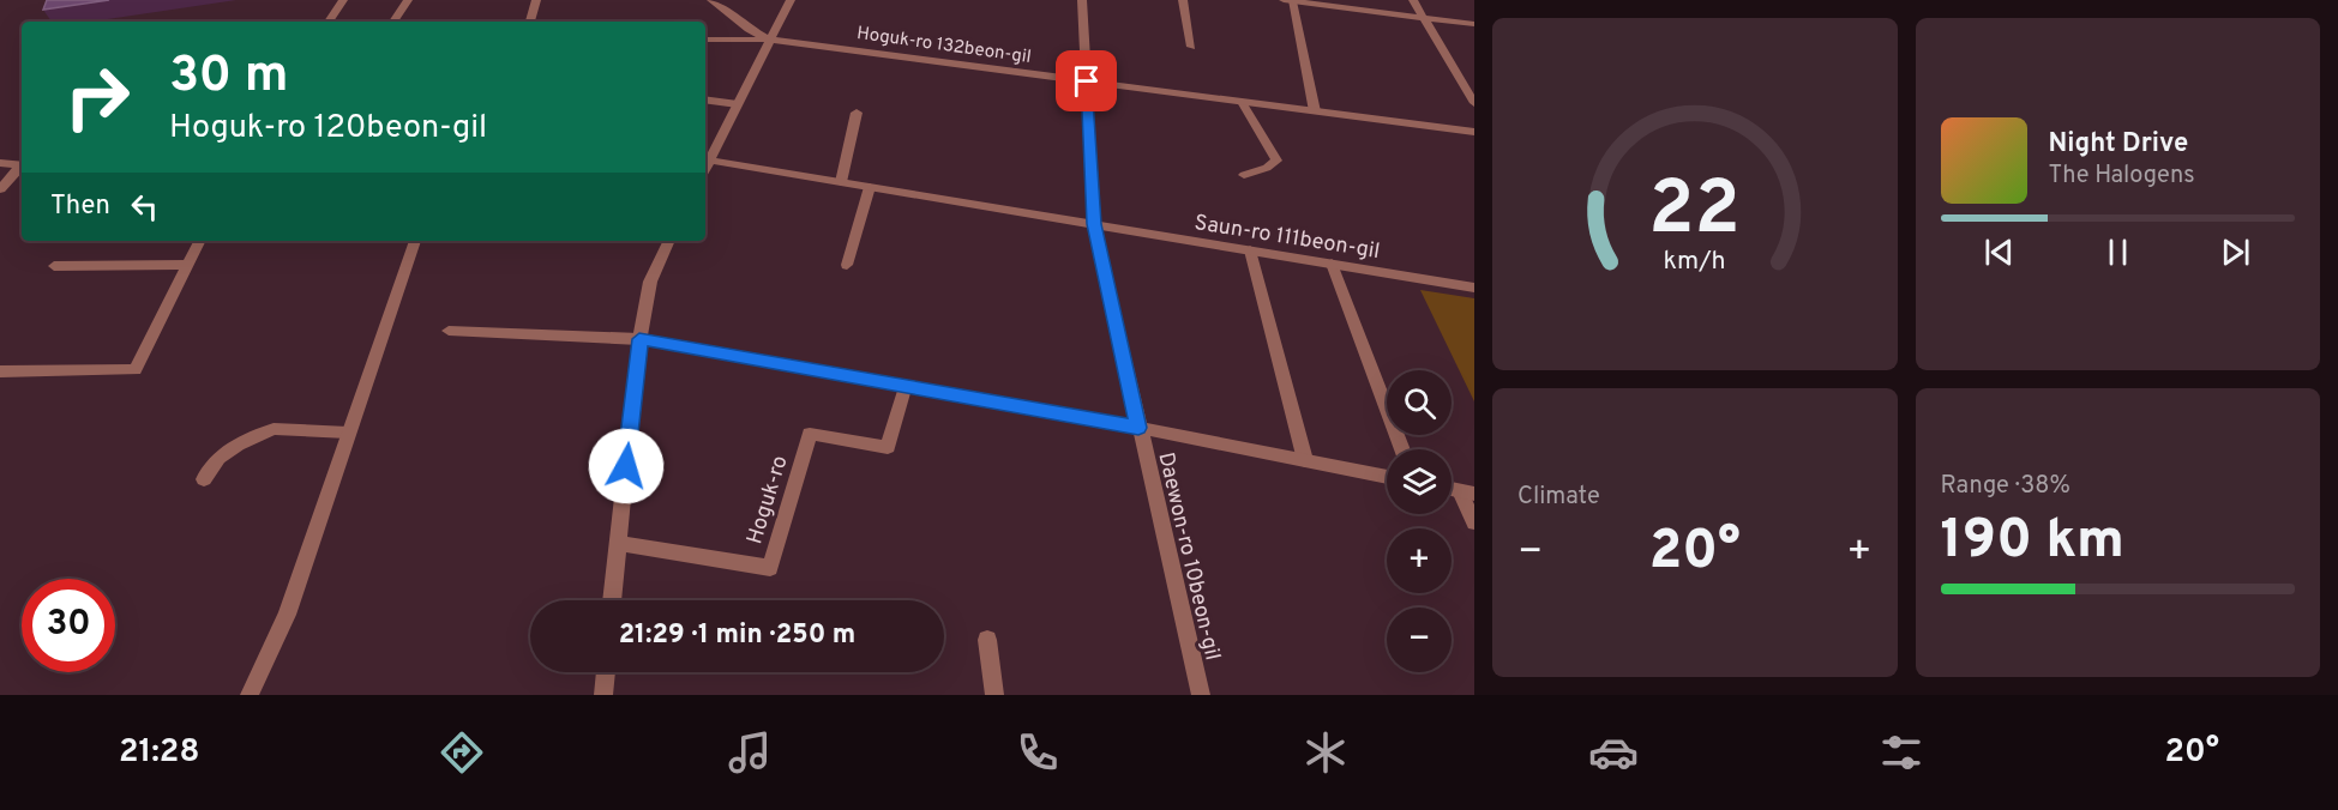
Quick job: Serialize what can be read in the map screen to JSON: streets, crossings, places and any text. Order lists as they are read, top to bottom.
{
  "streets": {
    "street": [
      "Hoguk-ro 132beon-gil",
      "Saun-ro 111beon-gil",
      "Hoguk-ro",
      "Daewon-ro 10beon-gil"
    ]
  },
  "crossings": [
    ["Hoguk-ro 132beon-gil", "Daewon-ro 10beon-gil"],
    ["Saun-ro 111beon-gil", "Daewon-ro 10beon-gil"]
  ],
  "page": {
    "turn": ["30 m", "Hoguk-ro 120beon-gil"],
    "song": ["Night Drive", "The Halogens"],
    "then": "Then",
    "map_buttons": ["+", "−"],
    "tile": [
      "Climate",
      ["Range · 38%", "190 km"]
    ],
    "heat": ["−", "20°", "+"],
    "limit": "30",
    "trip": "21:29 · 1 min · 250 m",
    "tabs": ["21:28", "20°"],
    "gauge": ["22", "km/h"]
  }
}
